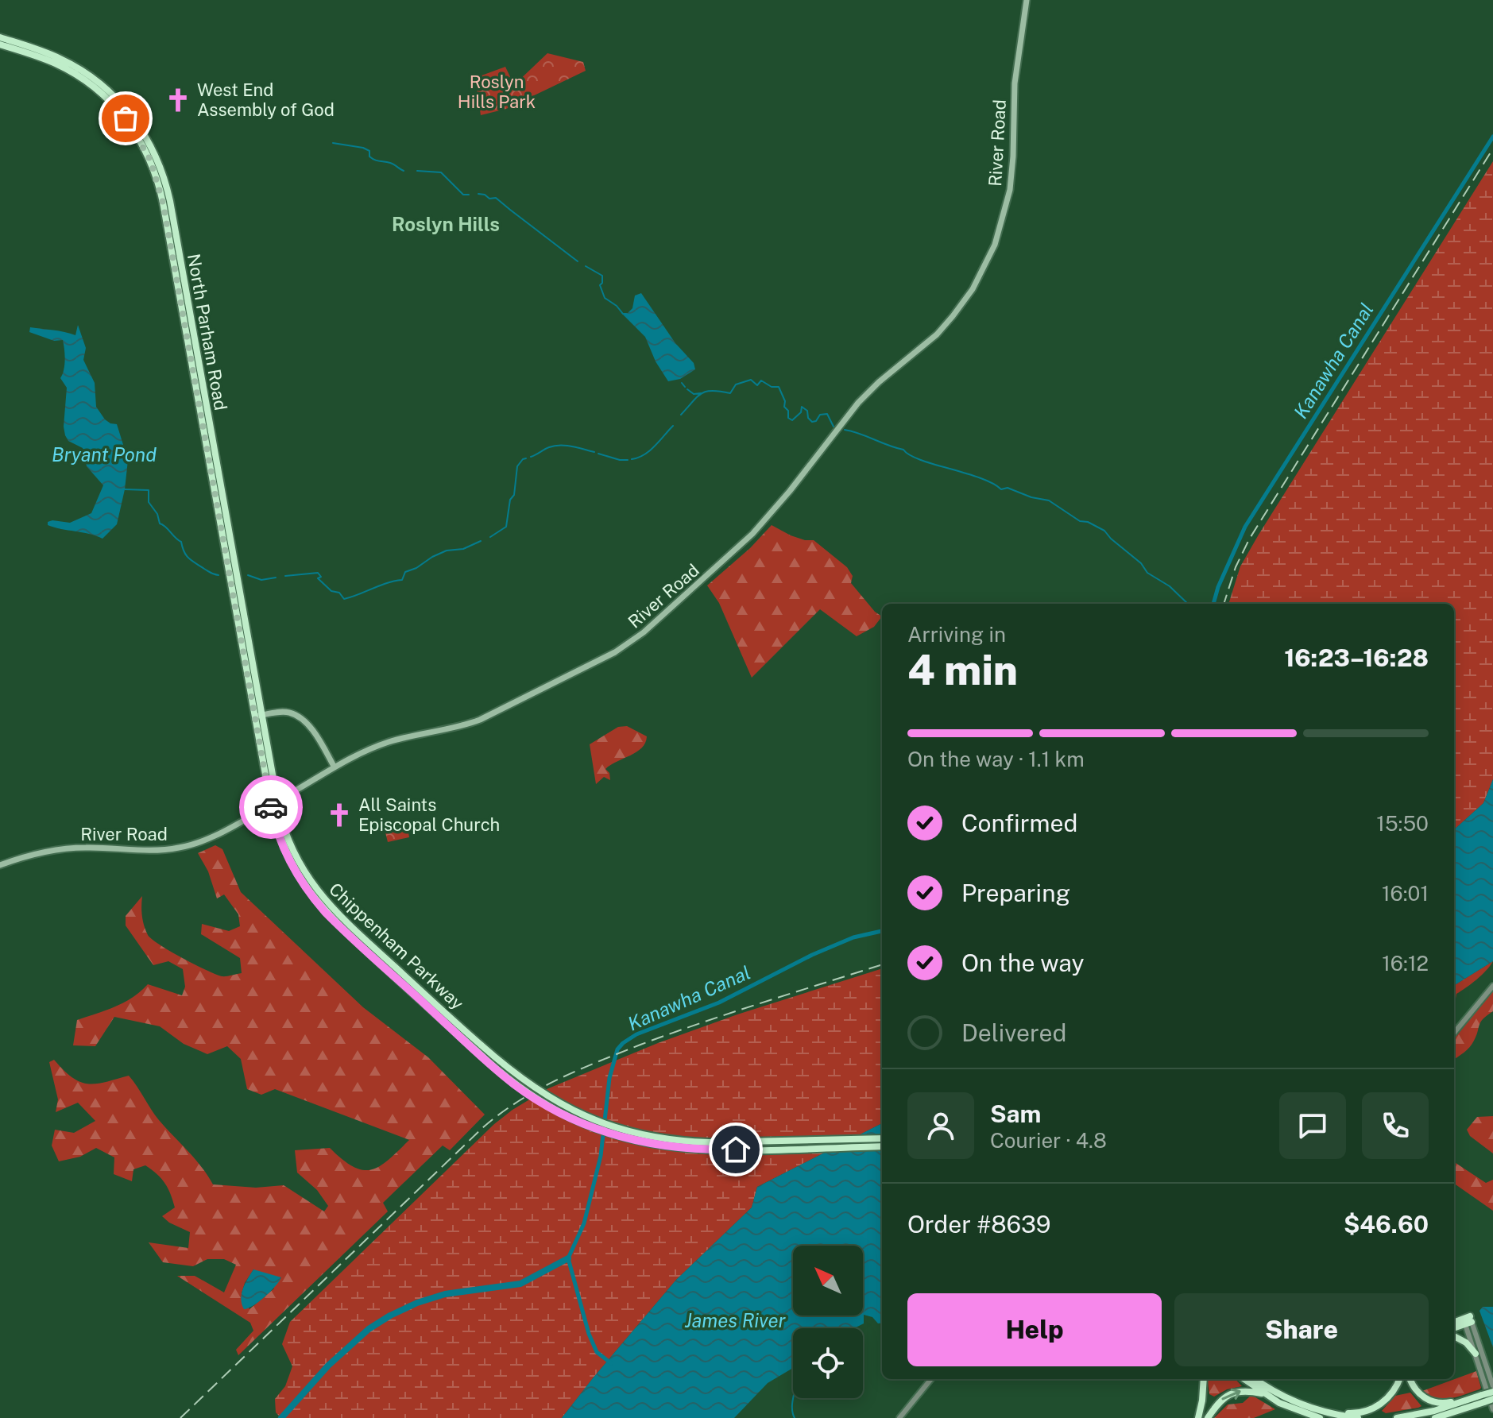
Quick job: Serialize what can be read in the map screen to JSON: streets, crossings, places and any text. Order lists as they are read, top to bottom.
{
  "streets": {
    "highway": ["North Parham Road", "Chippenham Parkway"],
    "main road": ["River Road"]
  },
  "crossings": [
    ["North Parham Road", "Chippenham Parkway"]
  ],
  "districts": ["Roslyn Hills"],
  "water": ["Kanawha Canal", "Bryant Pond", "James River"],
  "parks": ["Roslyn Hills Park"],
  "places": {
    "church": ["West End Assembly of God", "All Saints Episcopal Church"]
  },
  "north": "top left",
  "page": {
    "heading": ["4 min", "Arriving in", "16:23–16:28"],
    "panel": [
      "Sam",
      "Courier · 4.8",
      "Order #8639",
      "$46.60"
    ],
    "bar": "On the way · 1.1 km",
    "list": [
      ["Confirmed", "15:50"],
      ["Preparing", "16:01"],
      ["On the way", "16:12"],
      "Delivered"
    ],
    "buttons": ["Help", "Share"]
  }
}
